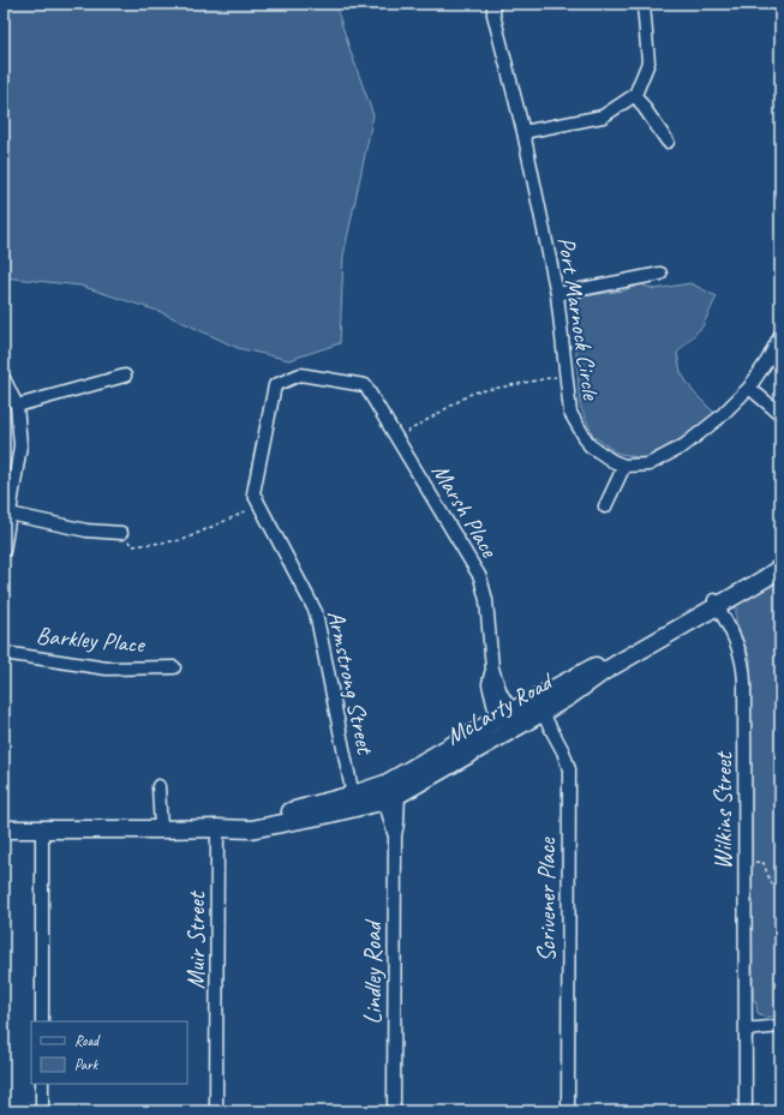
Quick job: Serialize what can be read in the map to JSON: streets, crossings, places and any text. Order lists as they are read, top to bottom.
{
  "streets": {
    "street": [
      "Port Marnock Circle",
      "Marsh Place",
      "Barkley Place",
      "Armstrong Street",
      "McLarty Road",
      "Wilkins Street",
      "Scrivener Place",
      "Muir Street",
      "Lindley Road"
    ]
  },
  "crossings": [
    ["Marsh Place", "Armstrong Street"],
    ["Marsh Place", "McLarty Road"],
    ["Armstrong Street", "McLarty Road"],
    ["McLarty Road", "Wilkins Street"],
    ["McLarty Road", "Scrivener Place"],
    ["McLarty Road", "Muir Street"],
    ["McLarty Road", "Lindley Road"]
  ],
  "legend": ["Road", "Park"]
}
